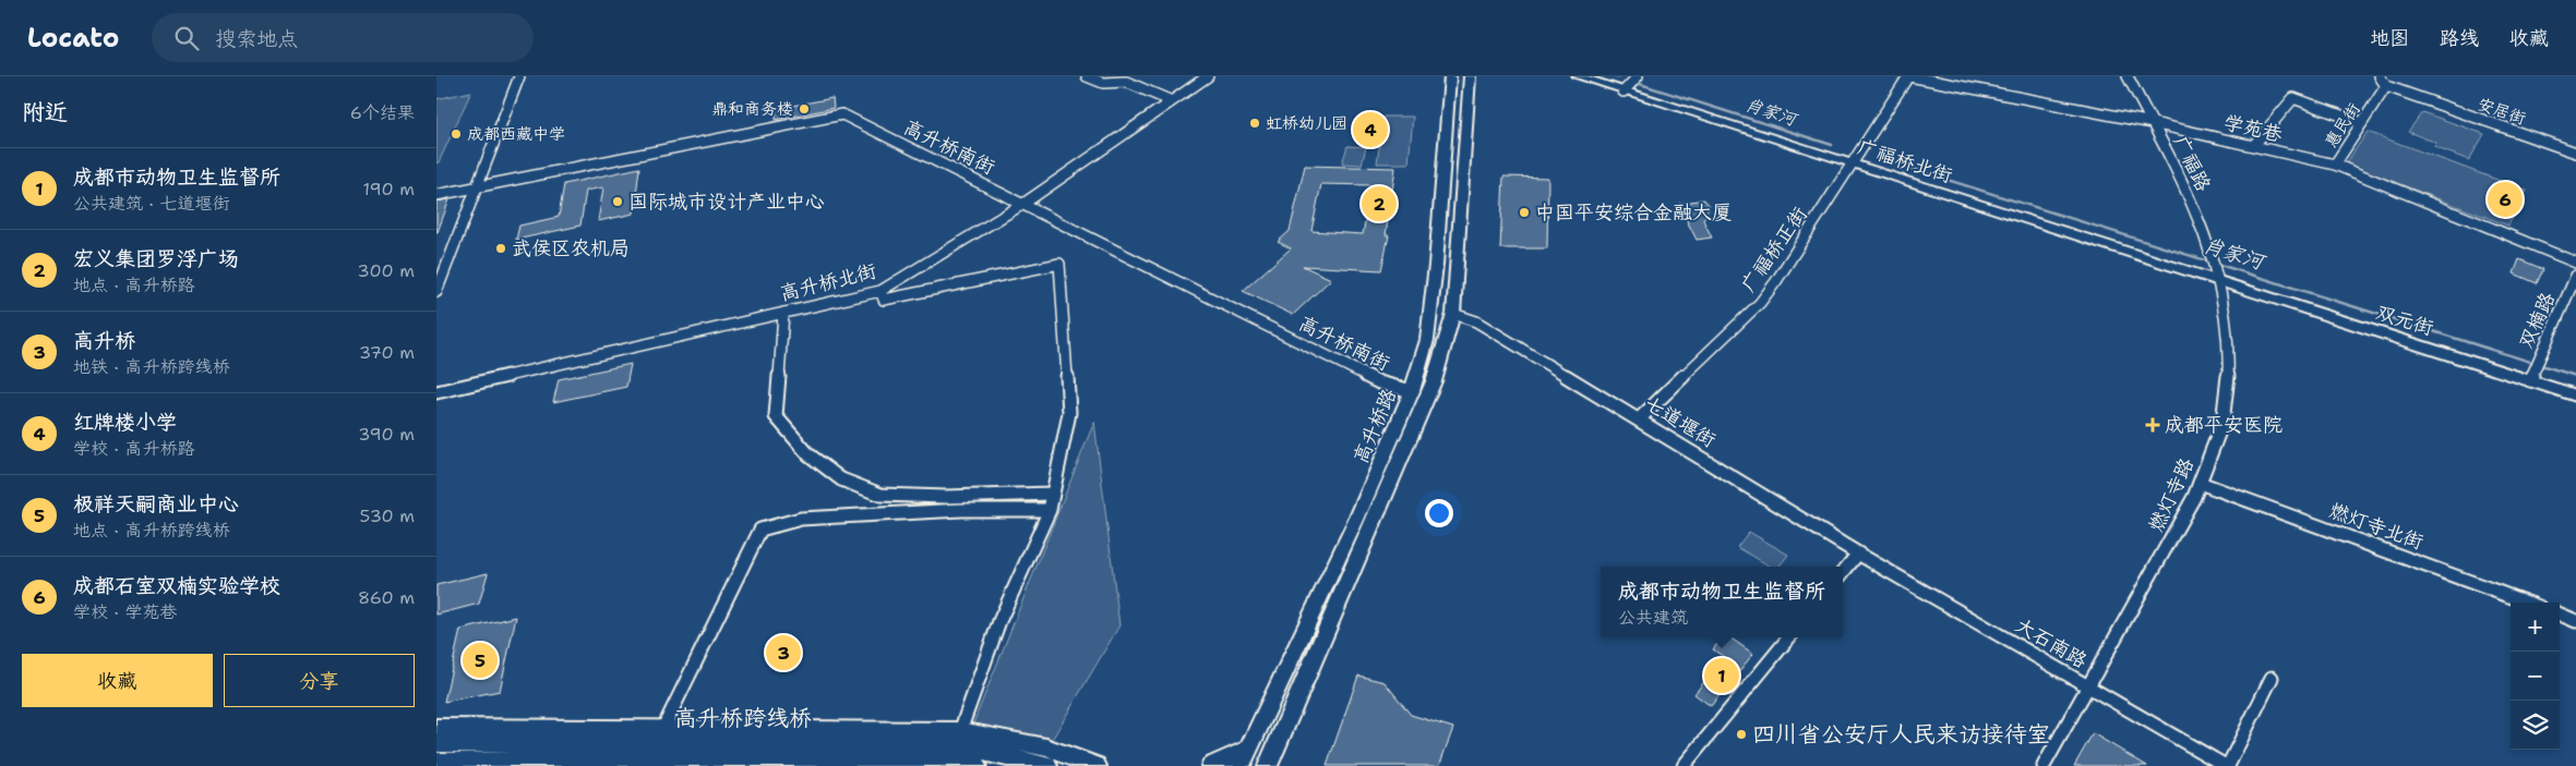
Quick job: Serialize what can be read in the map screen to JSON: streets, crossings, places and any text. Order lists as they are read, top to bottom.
{
  "streets": {
    "main road": [
      "广福桥北街",
      "双元街",
      "高升桥路",
      "高升桥跨线桥"
    ],
    "street": [
      "安居街",
      "惠民街",
      "学苑巷",
      "高升桥南街",
      "广福路",
      "广福桥正街",
      "高升桥北街",
      "双楠路",
      "七道堰街",
      "燃灯寺路",
      "燃灯寺北街",
      "大石南路"
    ]
  },
  "crossings": [
    ["安居街", "惠民街"],
    ["惠民街", "学苑巷"],
    ["学苑巷", "广福路"],
    ["学苑巷", "广福桥正街"],
    ["高升桥南街", "高升桥北街"],
    ["高升桥南街", "高升桥路"],
    ["广福桥北街", "广福桥正街"],
    ["广福桥北街", "双元街"],
    ["广福桥北街", "燃灯寺路"],
    ["广福路", "燃灯寺路"],
    ["广福桥正街", "七道堰街"],
    ["双元街", "双楠路"],
    ["双元街", "燃灯寺路"],
    ["七道堰街", "高升桥路"],
    ["七道堰街", "大石南路"],
    ["燃灯寺路", "燃灯寺北街"],
    ["燃灯寺路", "大石南路"]
  ],
  "water": ["肖家河"],
  "places": {
    "other": [
      "鼎和商务楼",
      "虹桥幼儿园",
      "成都西藏中学",
      "国际城市设计产业中心",
      "中国平安综合金融大厦",
      "武侯区农机局",
      "四川省公安厅人民来访接待室"
    ],
    "health": ["成都平安医院"]
  },
  "page": {
    "header": "Locato",
    "search": "搜索地点",
    "nav": ["地图", "路线", "收藏"],
    "heading": ["附近", "6个结果"],
    "pins": [
      "4",
      "6",
      "2",
      "3",
      "5",
      "1"
    ],
    "list": [
      {
        "mark": "1",
        "name": "成都市动物卫生监督所",
        "note": "公共建筑 · 七道堰街",
        "value": "190 m"
      },
      {
        "mark": "2",
        "name": "宏义集团罗浮广场",
        "note": "地点 · 高升桥路",
        "value": "300 m"
      },
      {
        "mark": "3",
        "name": "高升桥",
        "note": "地铁 · 高升桥跨线桥",
        "value": "370 m"
      },
      {
        "mark": "4",
        "name": "红牌楼小学",
        "note": "学校 · 高升桥路",
        "value": "390 m"
      },
      {
        "mark": "5",
        "name": "极祥天嗣商业中心",
        "note": "地点 · 高升桥跨线桥",
        "value": "530 m"
      },
      {
        "mark": "6",
        "name": "成都石室双楠实验学校",
        "note": "学校 · 学苑巷",
        "value": "860 m"
      }
    ],
    "popup": ["成都市动物卫生监督所", "公共建筑"],
    "map_buttons": ["+", "−"],
    "buttons": ["收藏", "分享"]
  }
}
